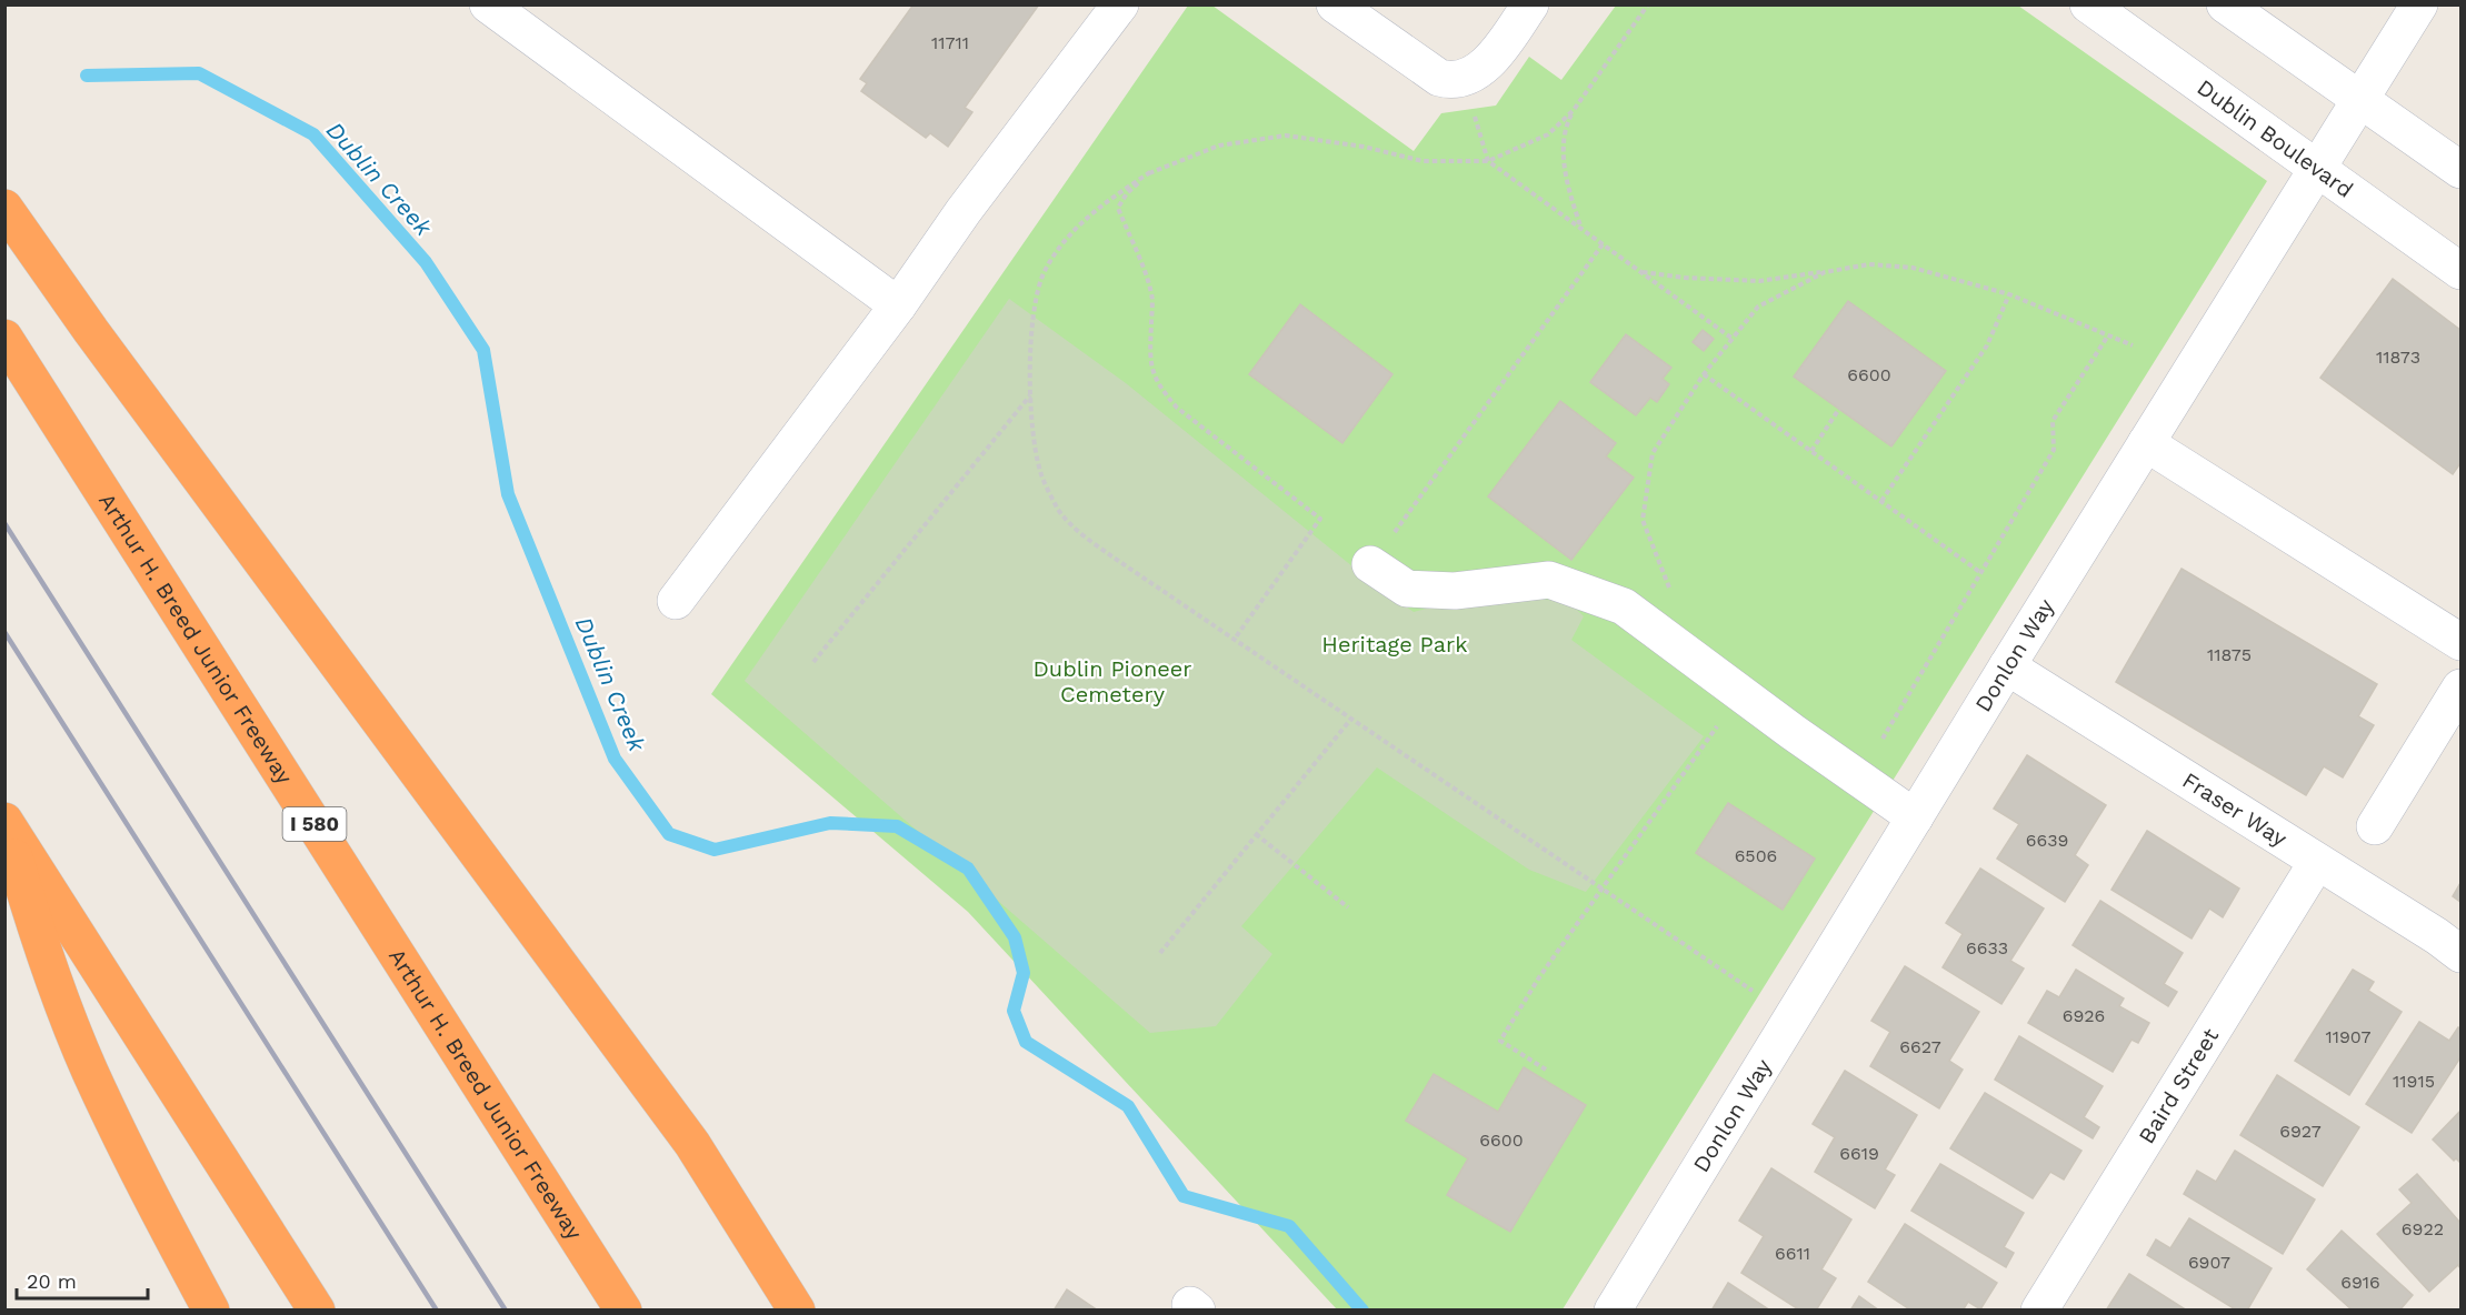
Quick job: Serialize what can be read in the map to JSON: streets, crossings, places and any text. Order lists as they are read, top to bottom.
{
  "streets": {
    "highway": ["Arthur H. Breed Junior Freeway", "I 580"],
    "street": [
      "Dublin Boulevard",
      "Donlon Way",
      "Fraser Way",
      "Baird Street"
    ]
  },
  "crossings": [
    ["Dublin Boulevard", "Donlon Way"],
    ["Donlon Way", "Fraser Way"],
    ["Fraser Way", "Baird Street"]
  ],
  "water": ["Dublin Creek"],
  "parks": ["Heritage Park", "Dublin Pioneer Cemetery"],
  "house_numbers": [
    "11711",
    "11873",
    "6600",
    "11875",
    "6639",
    "6506",
    "6633",
    "6926",
    "11907",
    "6627",
    "11915",
    "6927",
    "6600",
    "6619",
    "6922",
    "6611",
    "6907",
    "6916"
  ],
  "scale_bar": "20 m"
}
